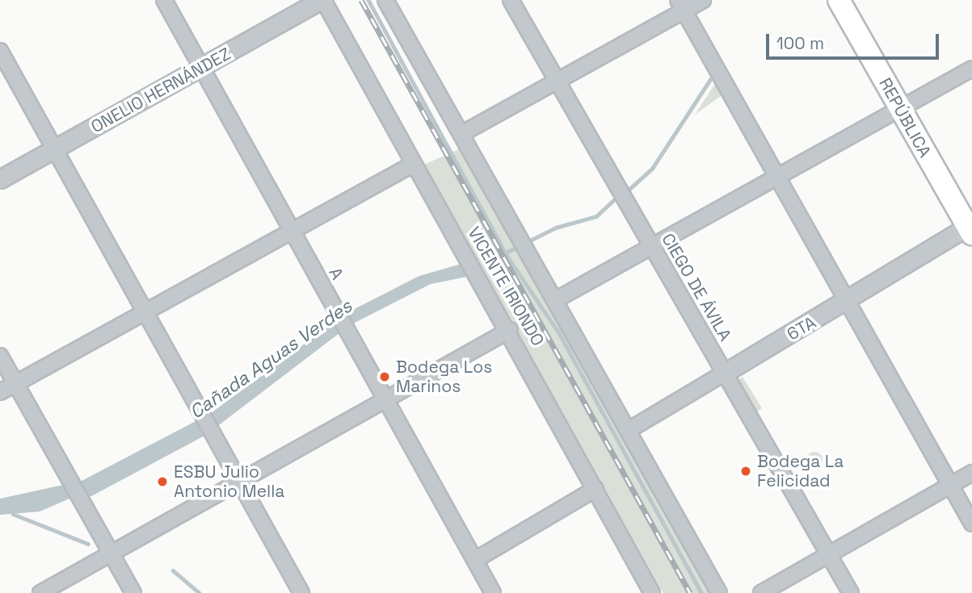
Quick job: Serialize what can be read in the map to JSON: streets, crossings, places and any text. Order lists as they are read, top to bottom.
{
  "streets": {
    "main road": ["REPÚBLICA"],
    "street": [
      "ONELIO HERNÁNDEZ",
      "A",
      "VICENTE IRIONDO",
      "CIEGO DE ÁVILA",
      "6TA"
    ]
  },
  "crossings": [
    ["ONELIO HERNÁNDEZ", "A"],
    ["ONELIO HERNÁNDEZ", "VICENTE IRIONDO"],
    ["REPÚBLICA", "6TA"],
    ["CIEGO DE ÁVILA", "6TA"]
  ],
  "water": ["Cañada Aguas Verdes"],
  "places": ["Bodega Los Marinos", "Bodega La Felicidad", "ESBU Julio Antonio Mella"],
  "scale_bar": "100 m"
}
